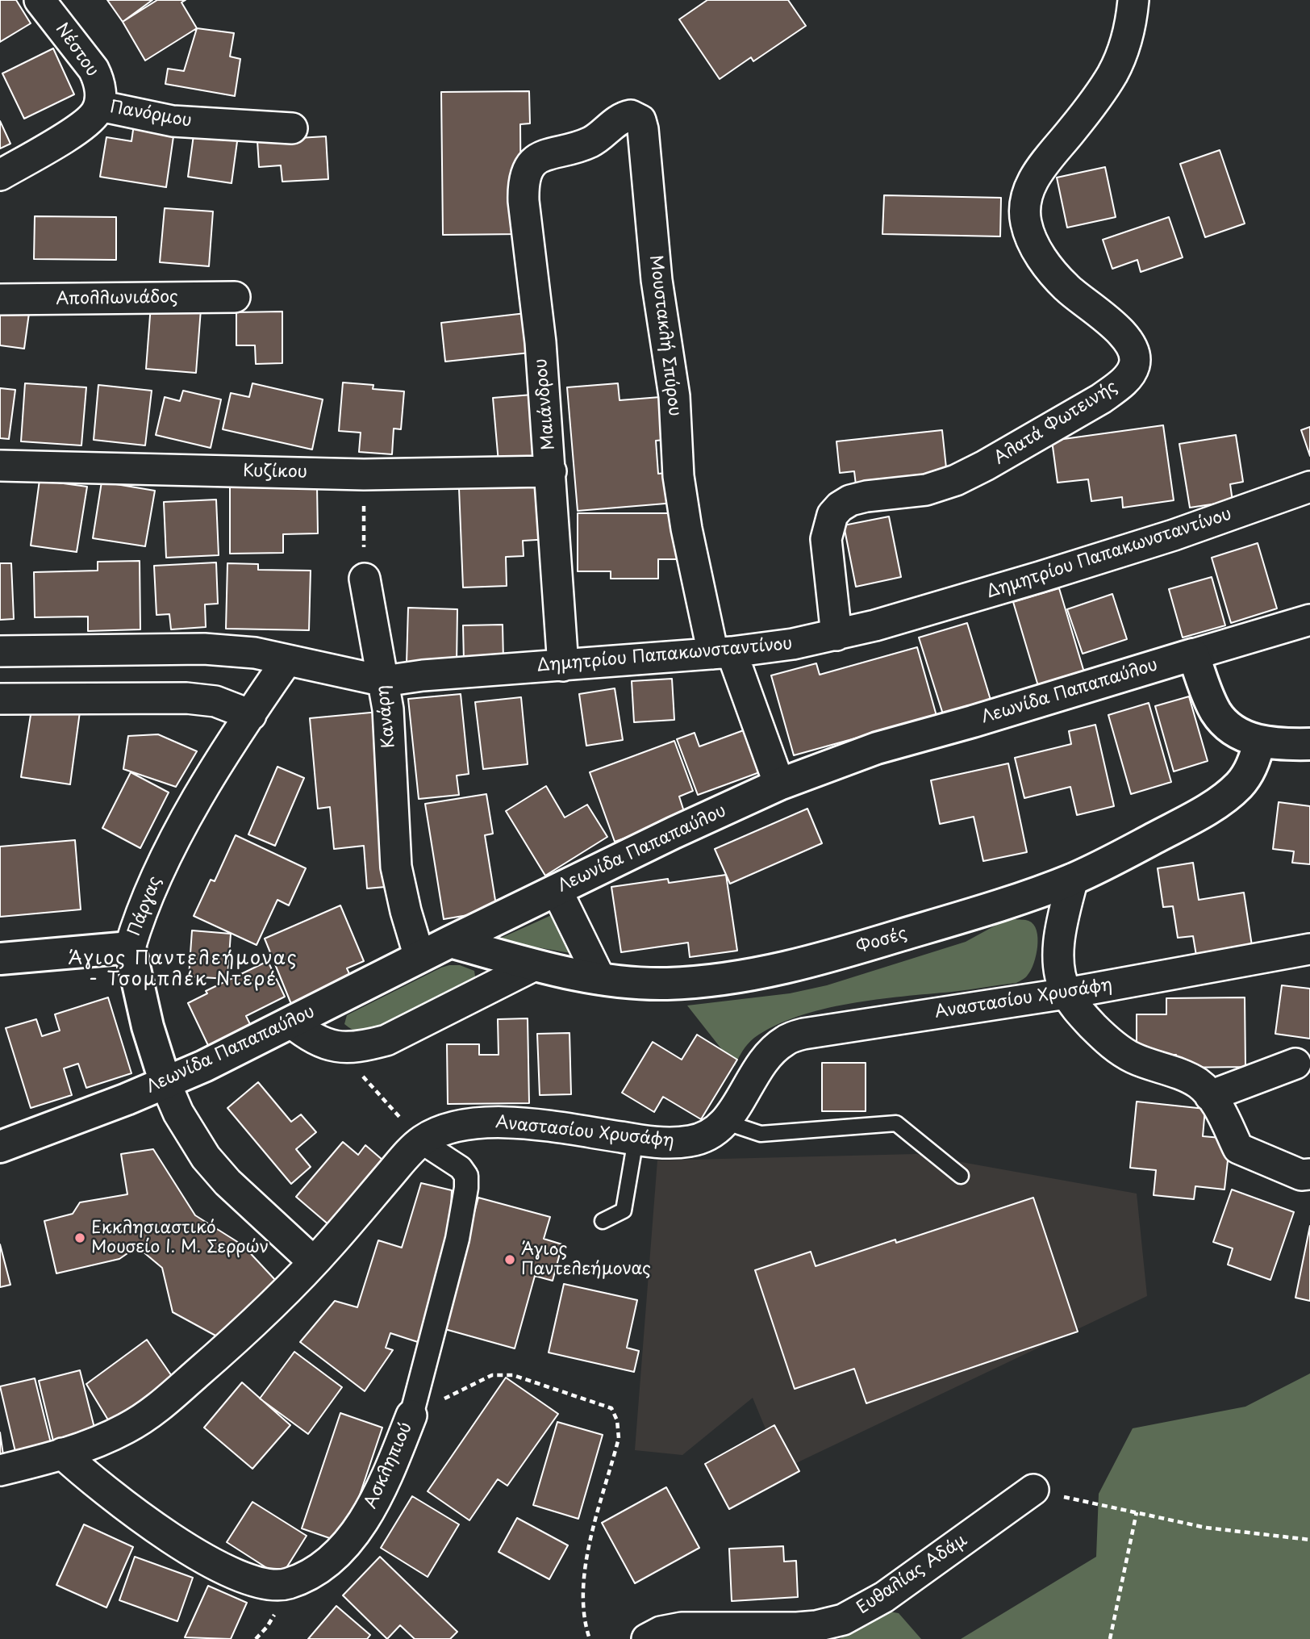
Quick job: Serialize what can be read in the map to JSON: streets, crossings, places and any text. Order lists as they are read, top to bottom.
{
  "streets": {
    "main road": ["Λεωνίδα Παπαπαύλου", "Πάργας", "Φοσές"],
    "street": [
      "Νέστου",
      "Πανόρμου",
      "Απολλωνιάδος",
      "Μουστακλή Σπύρου",
      "Μαιάνδρου",
      "Αλατά Φωτεινής",
      "Κυζίκου",
      "Δημητρίου Παπακωνσταντίνου",
      "Κανάρη",
      "Αναστασίου Χρυσάφη",
      "Ασκληπιού",
      "Ευθαλίας Αδάμ"
    ]
  },
  "crossings": [
    ["Νέστου", "Πανόρμου"],
    ["Μουστακλή Σπύρου", "Μαιάνδρου"],
    ["Μουστακλή Σπύρου", "Δημητρίου Παπακωνσταντίνου"],
    ["Μαιάνδρου", "Κυζίκου"],
    ["Μαιάνδρου", "Δημητρίου Παπακωνσταντίνου"],
    ["Αλατά Φωτεινής", "Δημητρίου Παπακωνσταντίνου"],
    ["Δημητρίου Παπακωνσταντίνου", "Κανάρη"],
    ["Δημητρίου Παπακωνσταντίνου", "Πάργας"],
    ["Λεωνίδα Παπαπαύλου", "Κανάρη"],
    ["Λεωνίδα Παπαπαύλου", "Πάργας"],
    ["Λεωνίδα Παπαπαύλου", "Φοσές"],
    ["Πάργας", "Αναστασίου Χρυσάφη"],
    ["Αναστασίου Χρυσάφη", "Ασκληπιού"]
  ],
  "districts": ["Άγιος Παντελεήμονας - Τσομπλέκ Ντερέ"],
  "places": ["Εκκλησιαστικό Μουσείο Ι. Μ. Σερρών", "Άγιος Παντελεήμονας"]
}
